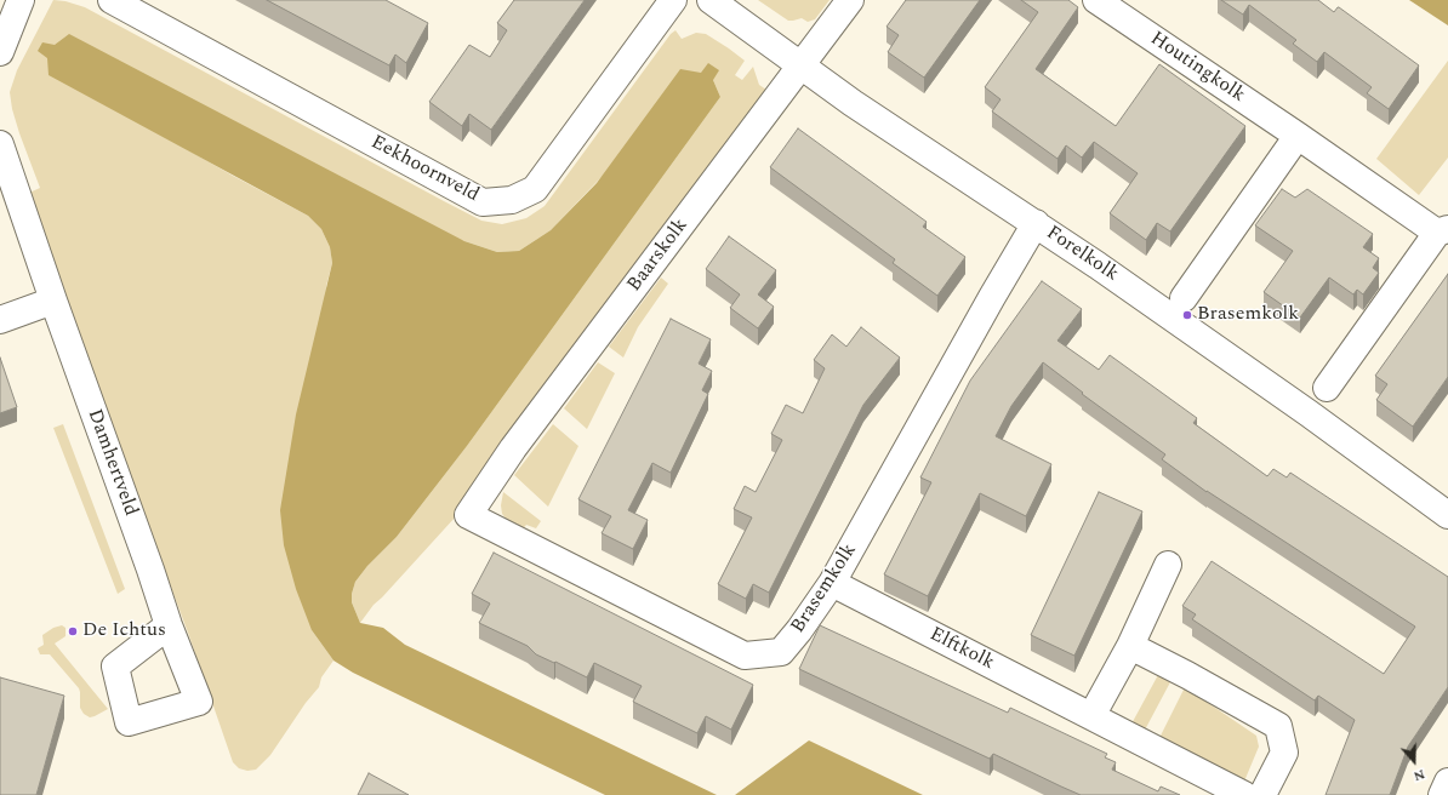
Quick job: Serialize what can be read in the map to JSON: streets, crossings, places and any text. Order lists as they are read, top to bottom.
{
  "streets": {
    "street": [
      "Houtingkolk",
      "Eekhoornveld",
      "Forelkolk",
      "Baarskolk",
      "Damhertveld",
      "Brasemkolk",
      "Elftkolk"
    ]
  },
  "crossings": [
    ["Forelkolk", "Baarskolk"],
    ["Forelkolk", "Brasemkolk"],
    ["Baarskolk", "Brasemkolk"],
    ["Brasemkolk", "Elftkolk"]
  ],
  "places": ["Brasemkolk", "De Ichtus"],
  "north": "bottom"
}
